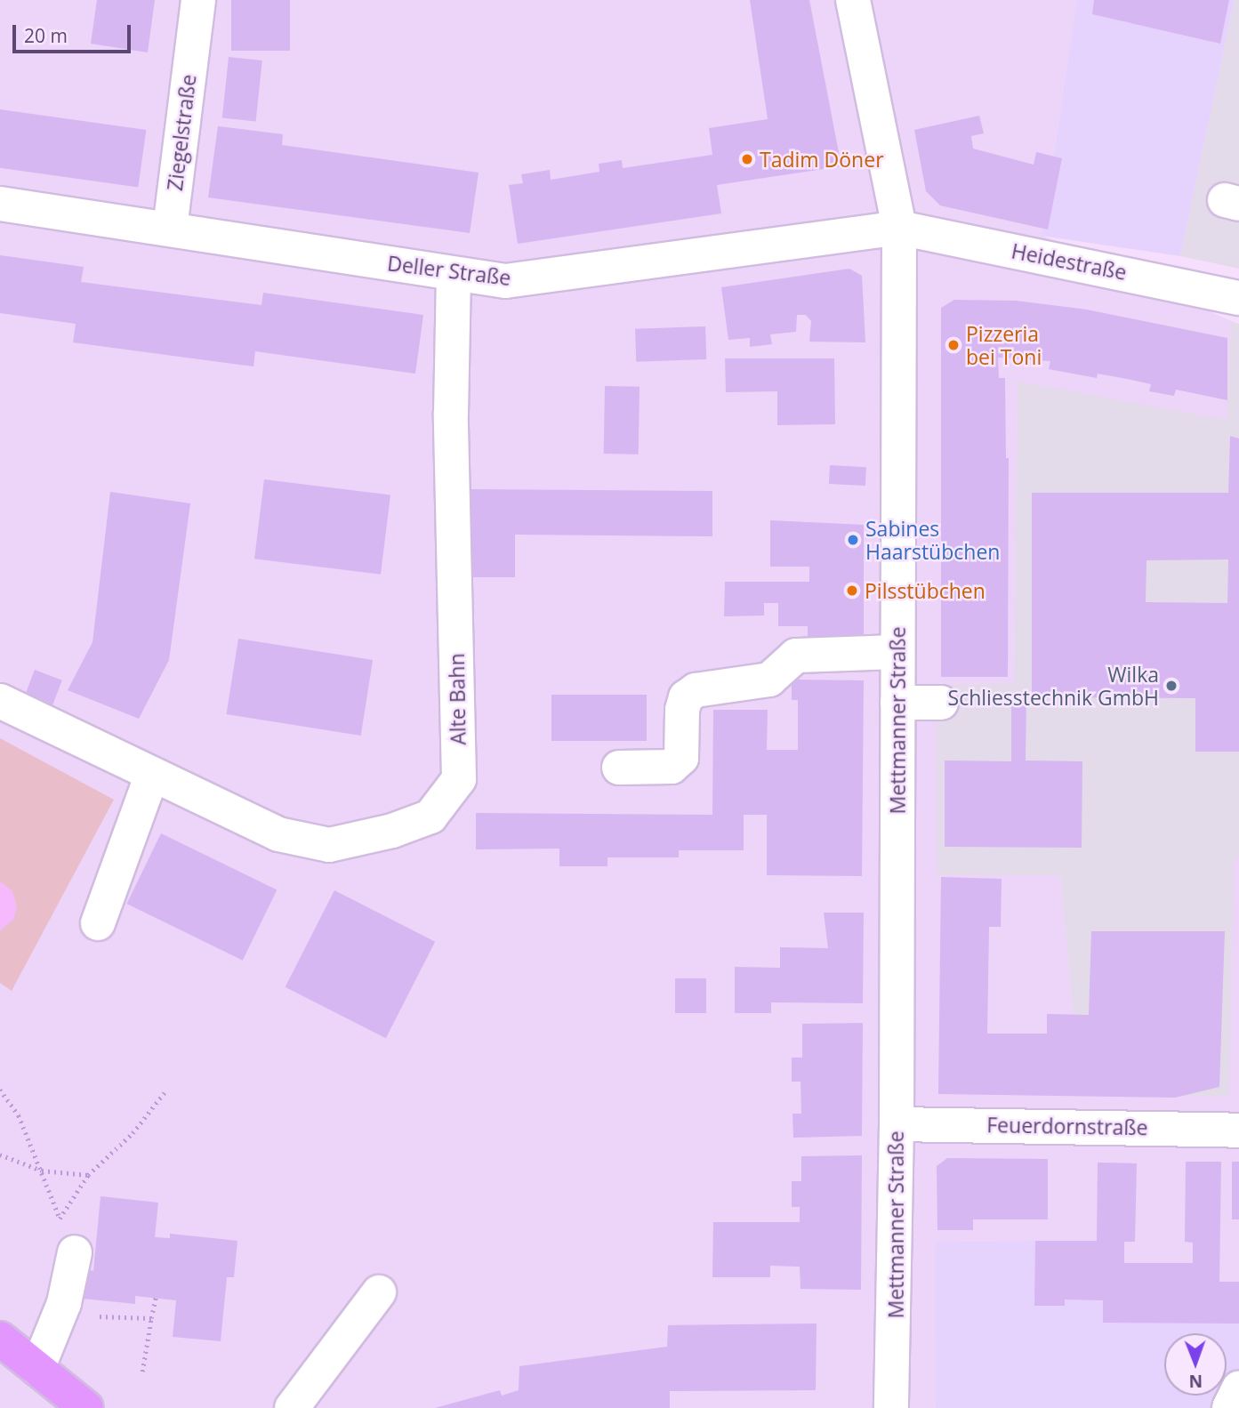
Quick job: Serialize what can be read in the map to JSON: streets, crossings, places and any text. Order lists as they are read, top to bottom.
{
  "streets": {
    "street": [
      "Ziegelstraße",
      "Heidestraße",
      "Deller Straße",
      "Alte Bahn",
      "Mettmanner Straße",
      "Feuerdornstraße"
    ]
  },
  "crossings": [
    ["Ziegelstraße", "Deller Straße"],
    ["Heidestraße", "Deller Straße"],
    ["Heidestraße", "Mettmanner Straße"],
    ["Deller Straße", "Alte Bahn"],
    ["Deller Straße", "Mettmanner Straße"],
    ["Mettmanner Straße", "Feuerdornstraße"]
  ],
  "places": [
    "Tadim Döner",
    "Pizzeria bei Toni",
    "Sabines Haarstübchen",
    "Pilsstübchen",
    "Wilka Schliesstechnik GmbH"
  ],
  "scale_bar": "20 m",
  "north": "bottom"
}
